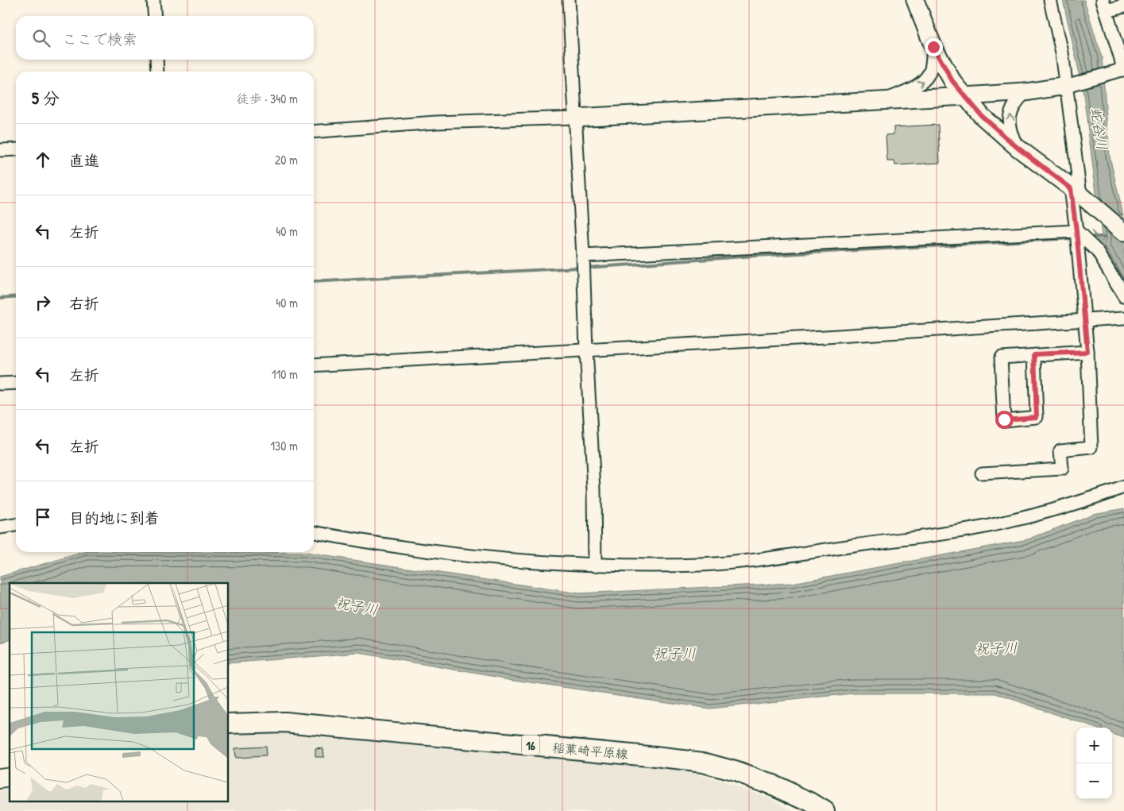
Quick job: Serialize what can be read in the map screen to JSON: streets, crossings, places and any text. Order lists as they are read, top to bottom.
{
  "streets": {
    "main road": ["16", "稲葉崎平原線"]
  },
  "water": ["蛇谷川", "祝子川"],
  "page": {
    "search": "ここで検索",
    "heading": ["5 分", "徒歩 · 340 m"],
    "list": [
      ["直進", "20 m"],
      ["左折", "40 m"],
      ["右折", "40 m"],
      ["左折", "110 m"],
      ["左折", "130 m"],
      "目的地に到着"
    ],
    "map_buttons": ["+", "−"]
  }
}
